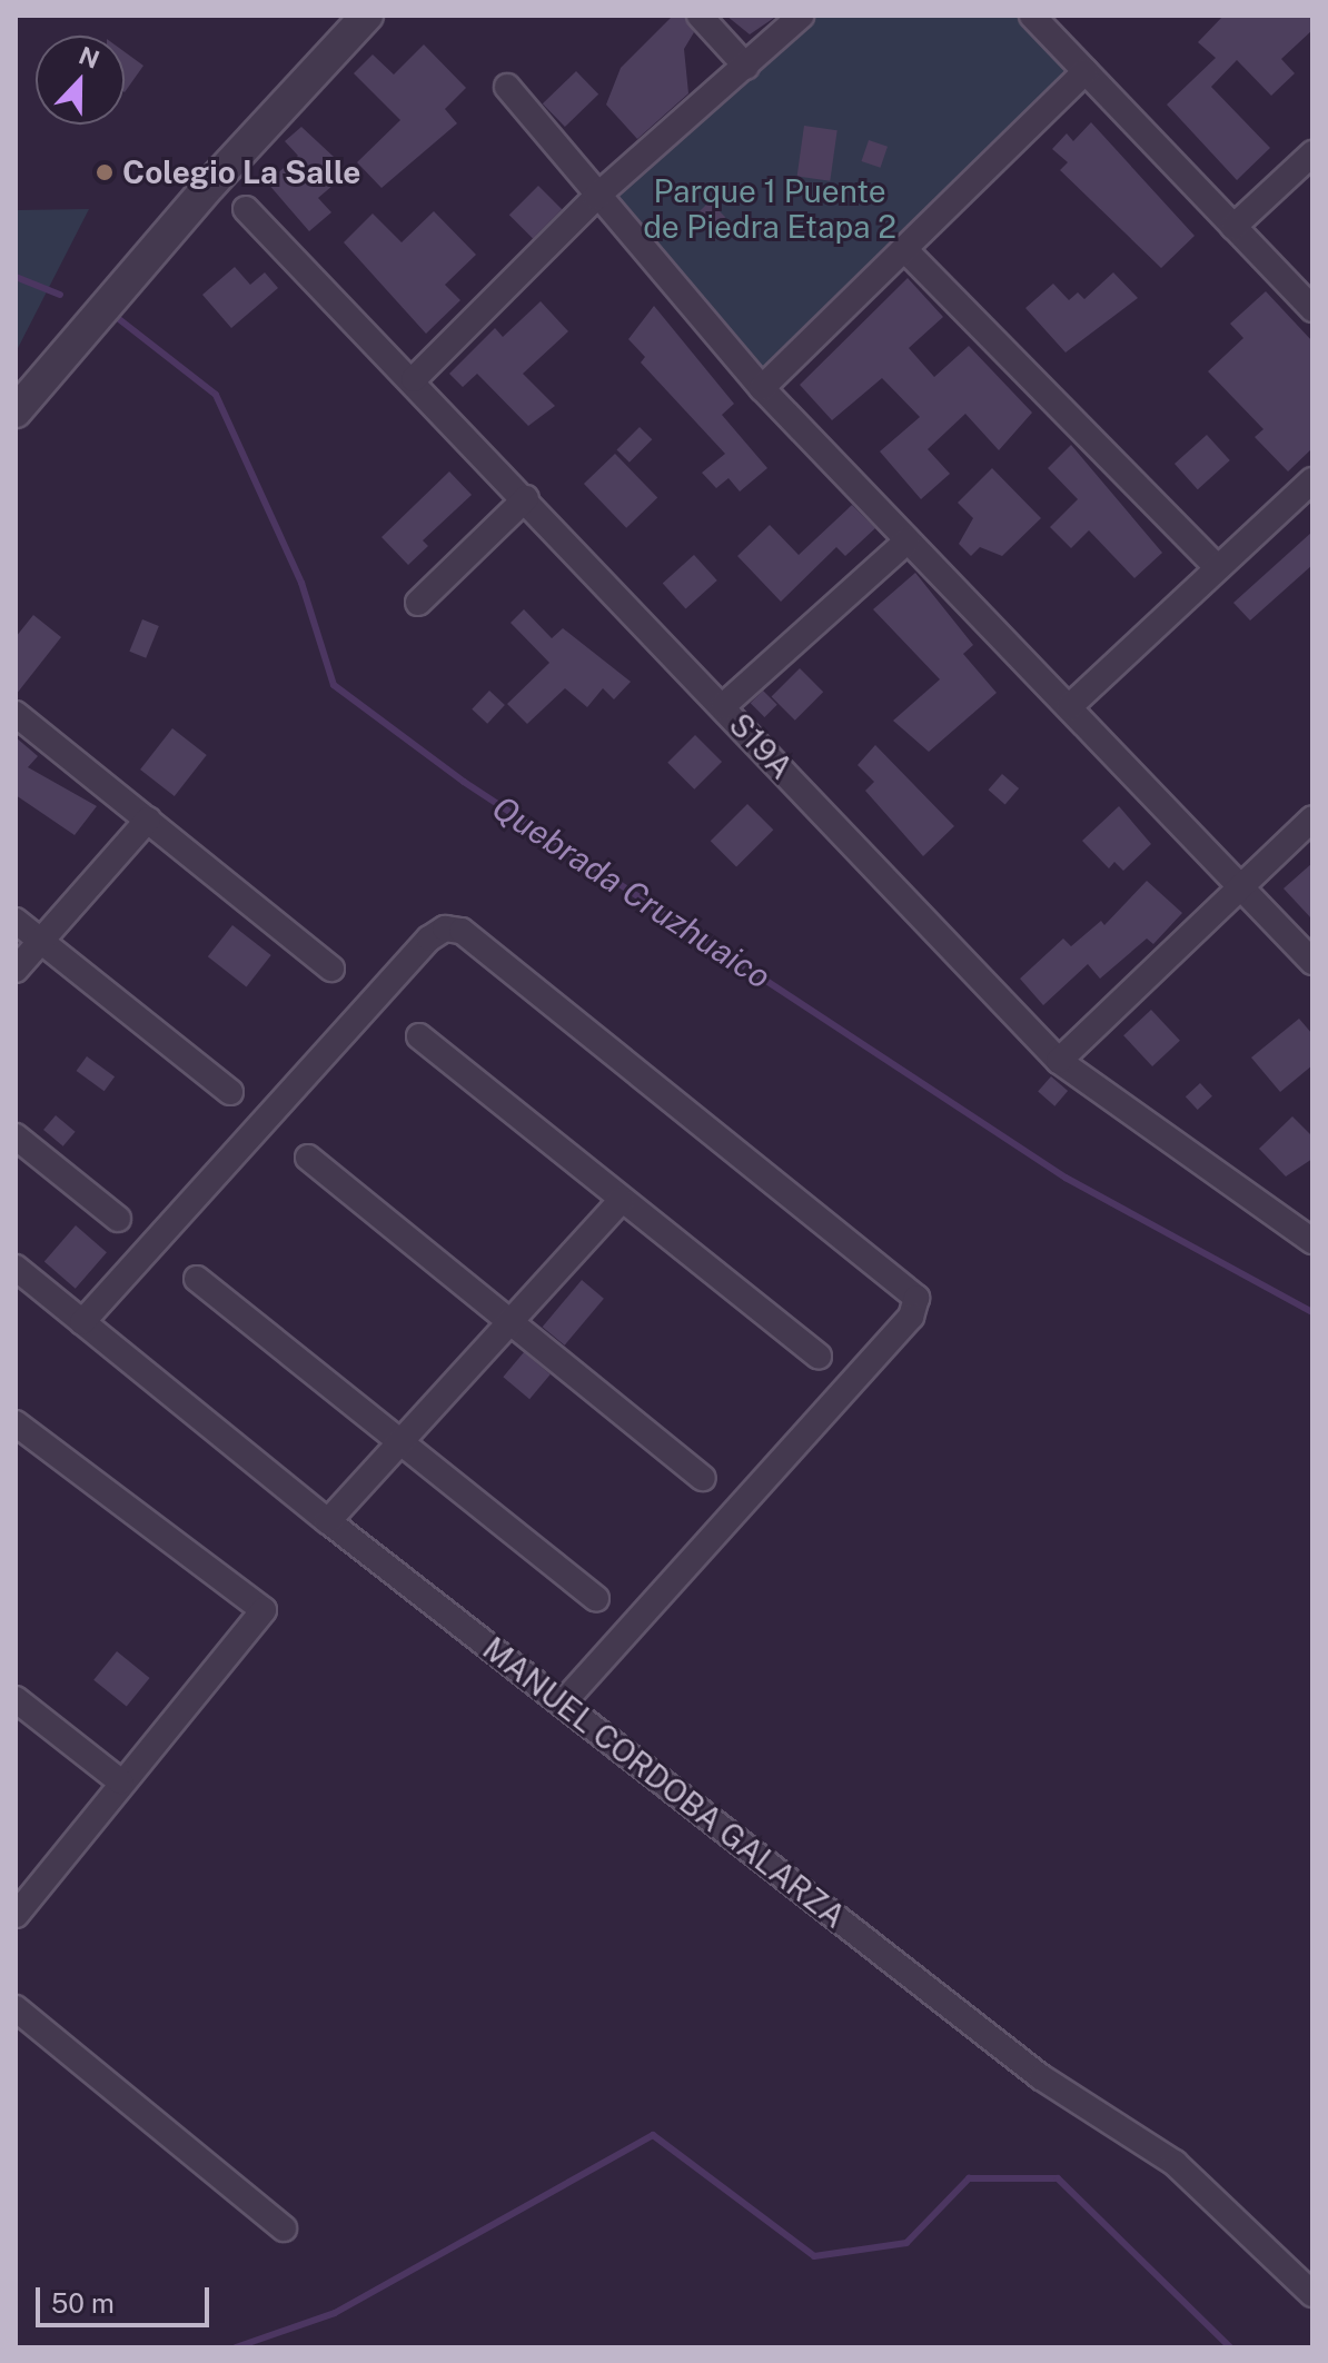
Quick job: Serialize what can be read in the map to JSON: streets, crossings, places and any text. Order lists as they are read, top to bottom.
{
  "streets": {
    "street": ["S19A", "MANUEL CORDOBA GALARZA"]
  },
  "water": ["Quebrada Cruzhuaico"],
  "parks": ["Parque 1 Puente de Piedra Etapa 2"],
  "places": ["Colegio La Salle"],
  "scale_bar": "50 m",
  "north": "top"
}
